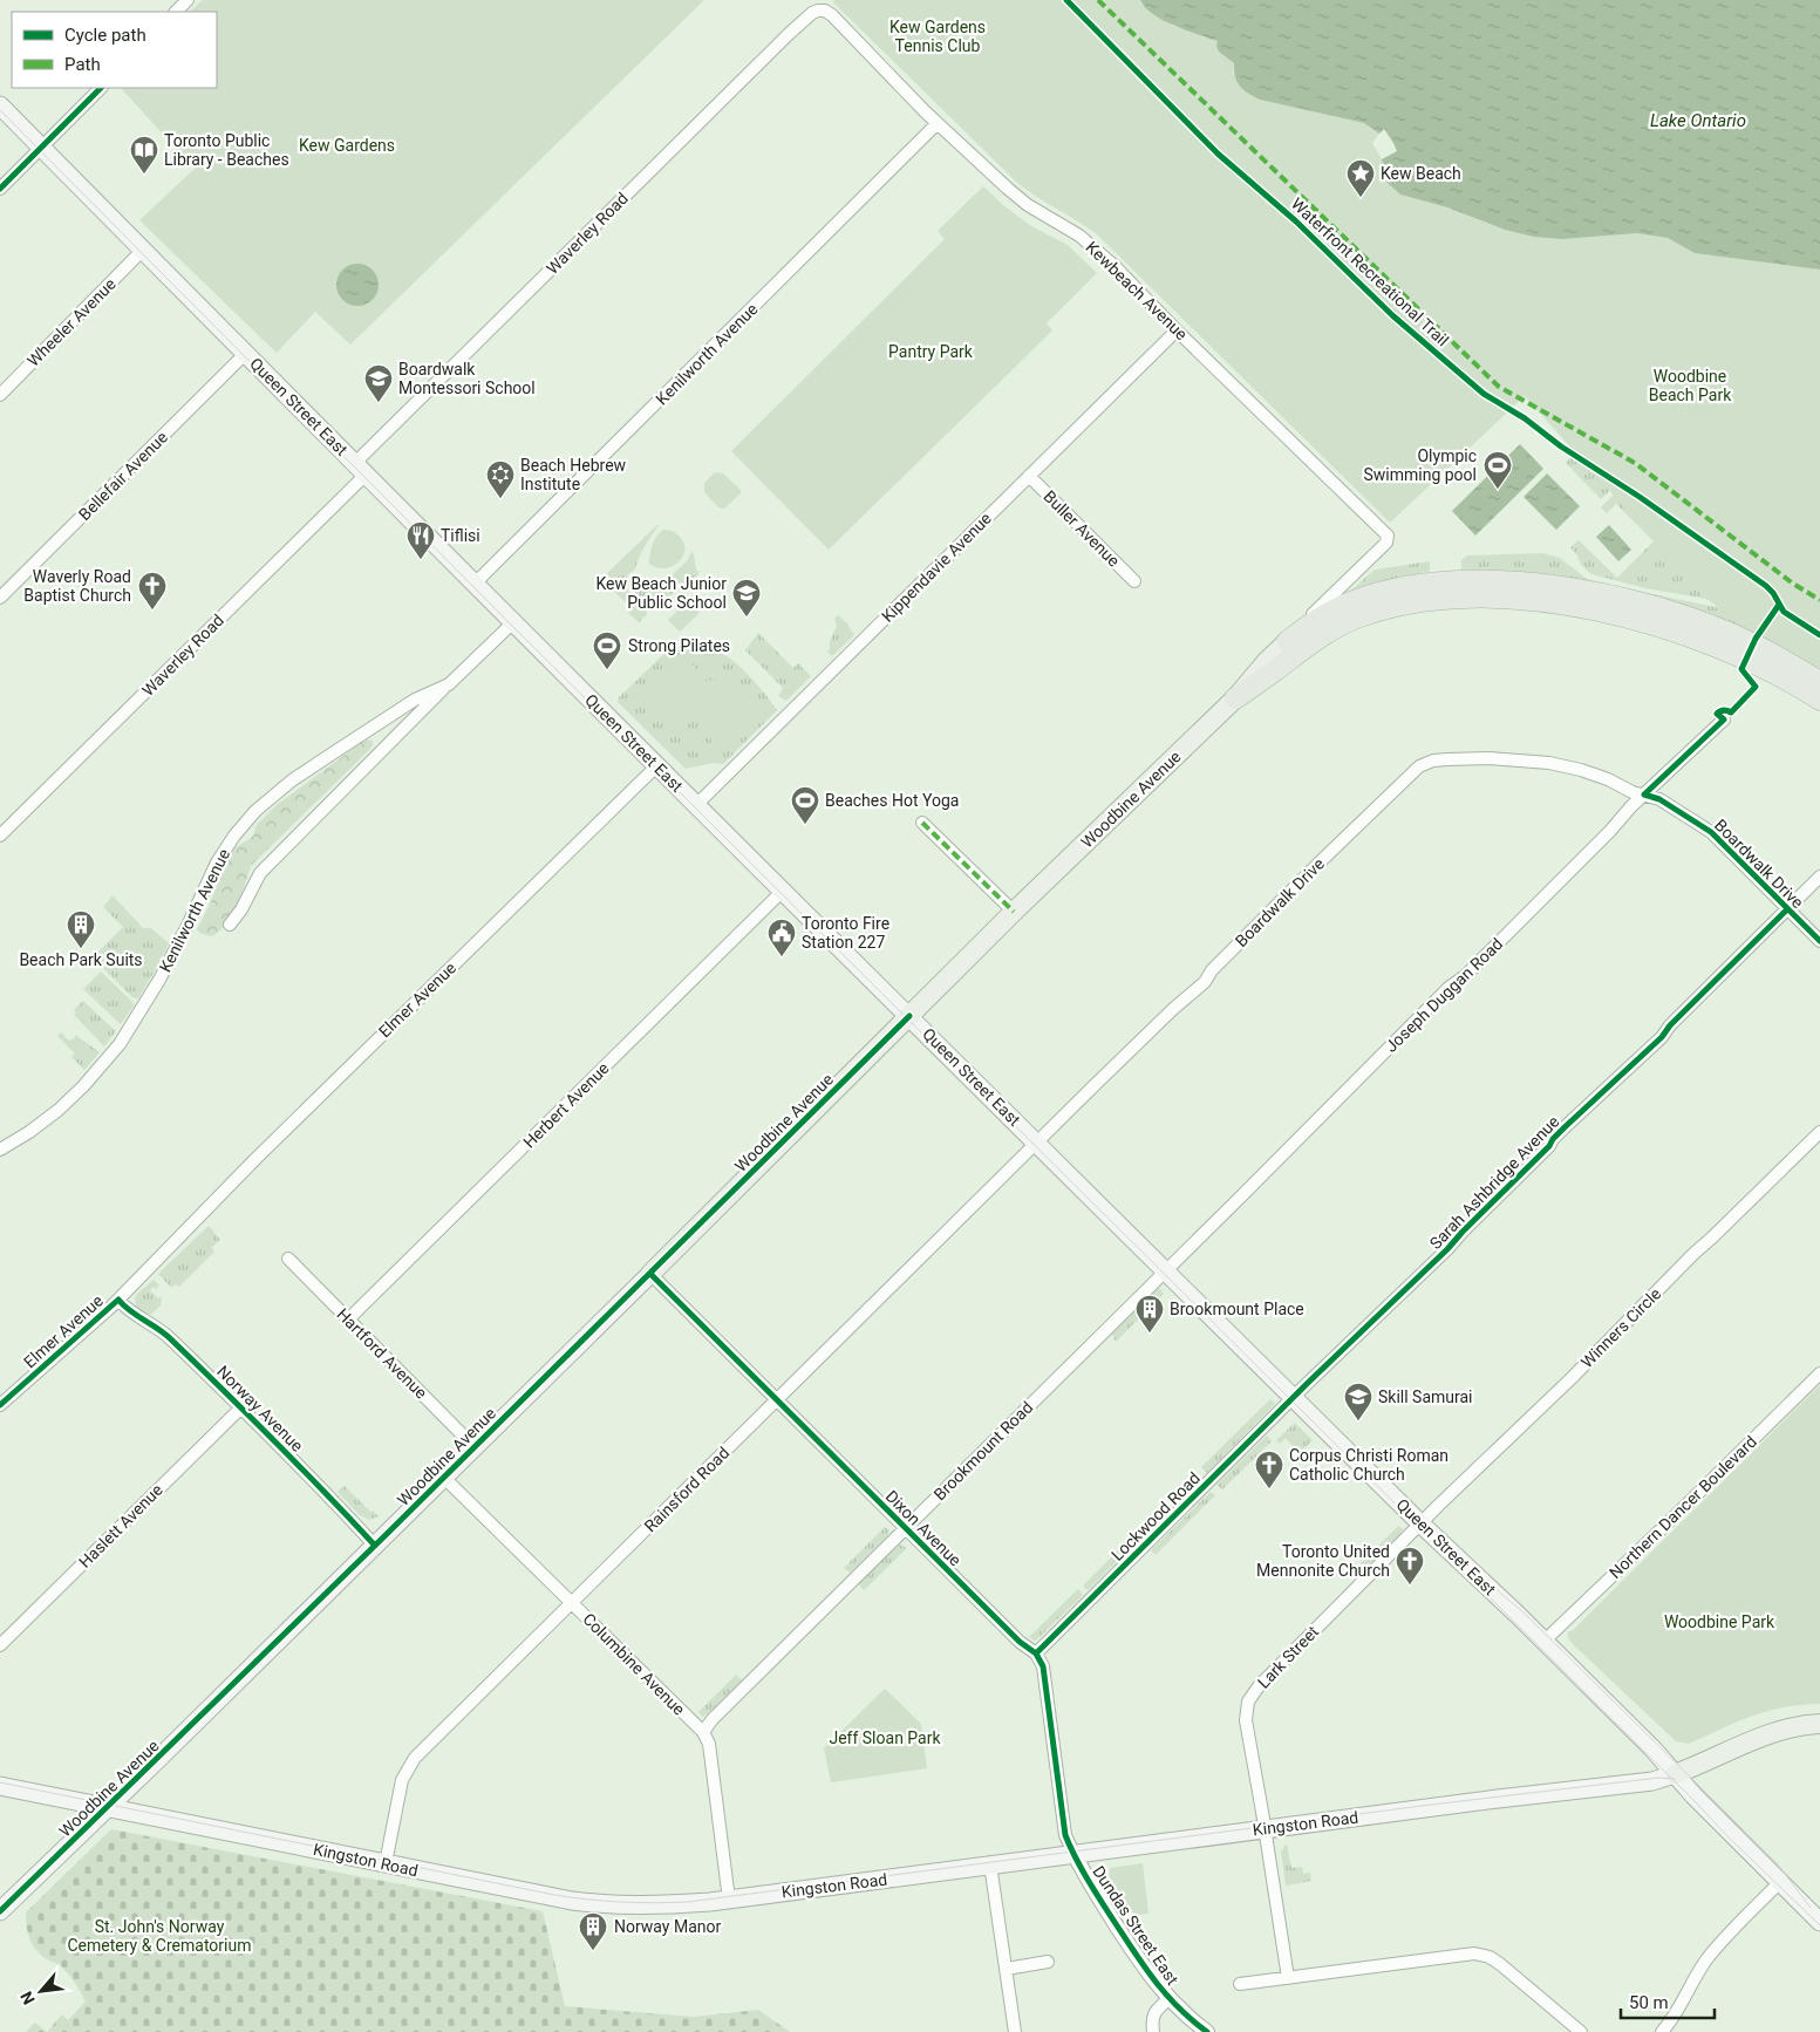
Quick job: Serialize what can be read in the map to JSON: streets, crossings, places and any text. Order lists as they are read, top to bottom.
{
  "streets": {
    "highway": ["Woodbine Avenue"],
    "main road": ["Queen Street East", "Kingston Road"],
    "street": [
      "Waverley Road",
      "Kewbeach Avenue",
      "Wheeler Avenue",
      "Kenilworth Avenue",
      "Bellefair Avenue",
      "Buller Avenue",
      "Kippendavie Avenue",
      "Boardwalk Drive",
      "Joseph Duggan Road",
      "Elmer Avenue",
      "Herbert Avenue",
      "Sarah Ashbridge Avenue",
      "Winners Circle",
      "Hartford Avenue",
      "Norway Avenue",
      "Brookmount Road",
      "Rainsford Road",
      "Northern Dancer Boulevard",
      "Lockwood Road",
      "Haslett Avenue",
      "Dixon Avenue",
      "Lark Street",
      "Columbine Avenue",
      "Dundas Street East"
    ],
    "cycle path": ["Waterfront Recreational Trail"]
  },
  "crossings": [
    ["Waverley Road", "Kewbeach Avenue"],
    ["Waverley Road", "Queen Street East"],
    ["Kewbeach Avenue", "Kenilworth Avenue"],
    ["Kewbeach Avenue", "Kippendavie Avenue"],
    ["Kewbeach Avenue", "Woodbine Avenue"],
    ["Wheeler Avenue", "Queen Street East"],
    ["Kenilworth Avenue", "Queen Street East"],
    ["Queen Street East", "Bellefair Avenue"],
    ["Queen Street East", "Kippendavie Avenue"],
    ["Queen Street East", "Woodbine Avenue"],
    ["Queen Street East", "Boardwalk Drive"],
    ["Queen Street East", "Joseph Duggan Road"],
    ["Queen Street East", "Elmer Avenue"],
    ["Queen Street East", "Herbert Avenue"],
    ["Queen Street East", "Sarah Ashbridge Avenue"],
    ["Queen Street East", "Winners Circle"],
    ["Queen Street East", "Brookmount Road"],
    ["Queen Street East", "Rainsford Road"],
    ["Queen Street East", "Northern Dancer Boulevard"],
    ["Queen Street East", "Lockwood Road"],
    ["Queen Street East", "Lark Street"],
    ["Queen Street East", "Kingston Road"],
    ["Buller Avenue", "Kippendavie Avenue"],
    ["Woodbine Avenue", "Hartford Avenue"],
    ["Woodbine Avenue", "Norway Avenue"],
    ["Woodbine Avenue", "Dixon Avenue"],
    ["Woodbine Avenue", "Columbine Avenue"],
    ["Woodbine Avenue", "Kingston Road"],
    ["Boardwalk Drive", "Joseph Duggan Road"],
    ["Boardwalk Drive", "Sarah Ashbridge Avenue"],
    ["Boardwalk Drive", "Rainsford Road"],
    ["Joseph Duggan Road", "Brookmount Road"],
    ["Elmer Avenue", "Norway Avenue"],
    ["Herbert Avenue", "Hartford Avenue"],
    ["Sarah Ashbridge Avenue", "Lockwood Road"],
    ["Winners Circle", "Lark Street"],
    ["Norway Avenue", "Haslett Avenue"],
    ["Brookmount Road", "Dixon Avenue"],
    ["Brookmount Road", "Columbine Avenue"],
    ["Rainsford Road", "Dixon Avenue"],
    ["Rainsford Road", "Columbine Avenue"],
    ["Rainsford Road", "Kingston Road"],
    ["Lockwood Road", "Dixon Avenue"],
    ["Lark Street", "Kingston Road"],
    ["Columbine Avenue", "Kingston Road"],
    ["Kingston Road", "Dundas Street East"]
  ],
  "water": ["Lake Ontario"],
  "parks": [
    "Kew Gardens Tennis Club",
    "Kew Gardens",
    "Pantry Park",
    "Woodbine Beach Park",
    "Woodbine Park",
    "Jeff Sloan Park",
    "St. John's Norway Cemetery & Crematorium"
  ],
  "places": {
    "library": ["Toronto Public Library - Beaches"],
    "place": ["Kew Beach"],
    "school or university": ["Boardwalk Montessori School", "Kew Beach Junior Public School", "Skill Samurai"],
    "sports": ["Olympic Swimming pool", "Strong Pilates", "Beaches Hot Yoga"],
    "synagogue": ["Beach Hebrew Institute"],
    "restaurant": ["Tiflisi"],
    "church": ["Waverly Road Baptist Church", "Corpus Christi Roman Catholic Church", "Toronto United Mennonite Church"],
    "building": ["Beach Park Suits", "Brookmount Place", "Norway Manor"],
    "public building": ["Toronto Fire Station 227"]
  },
  "legend": ["Cycle path", "Path"],
  "scale_bar": "50 m",
  "north": "bottom left"
}
